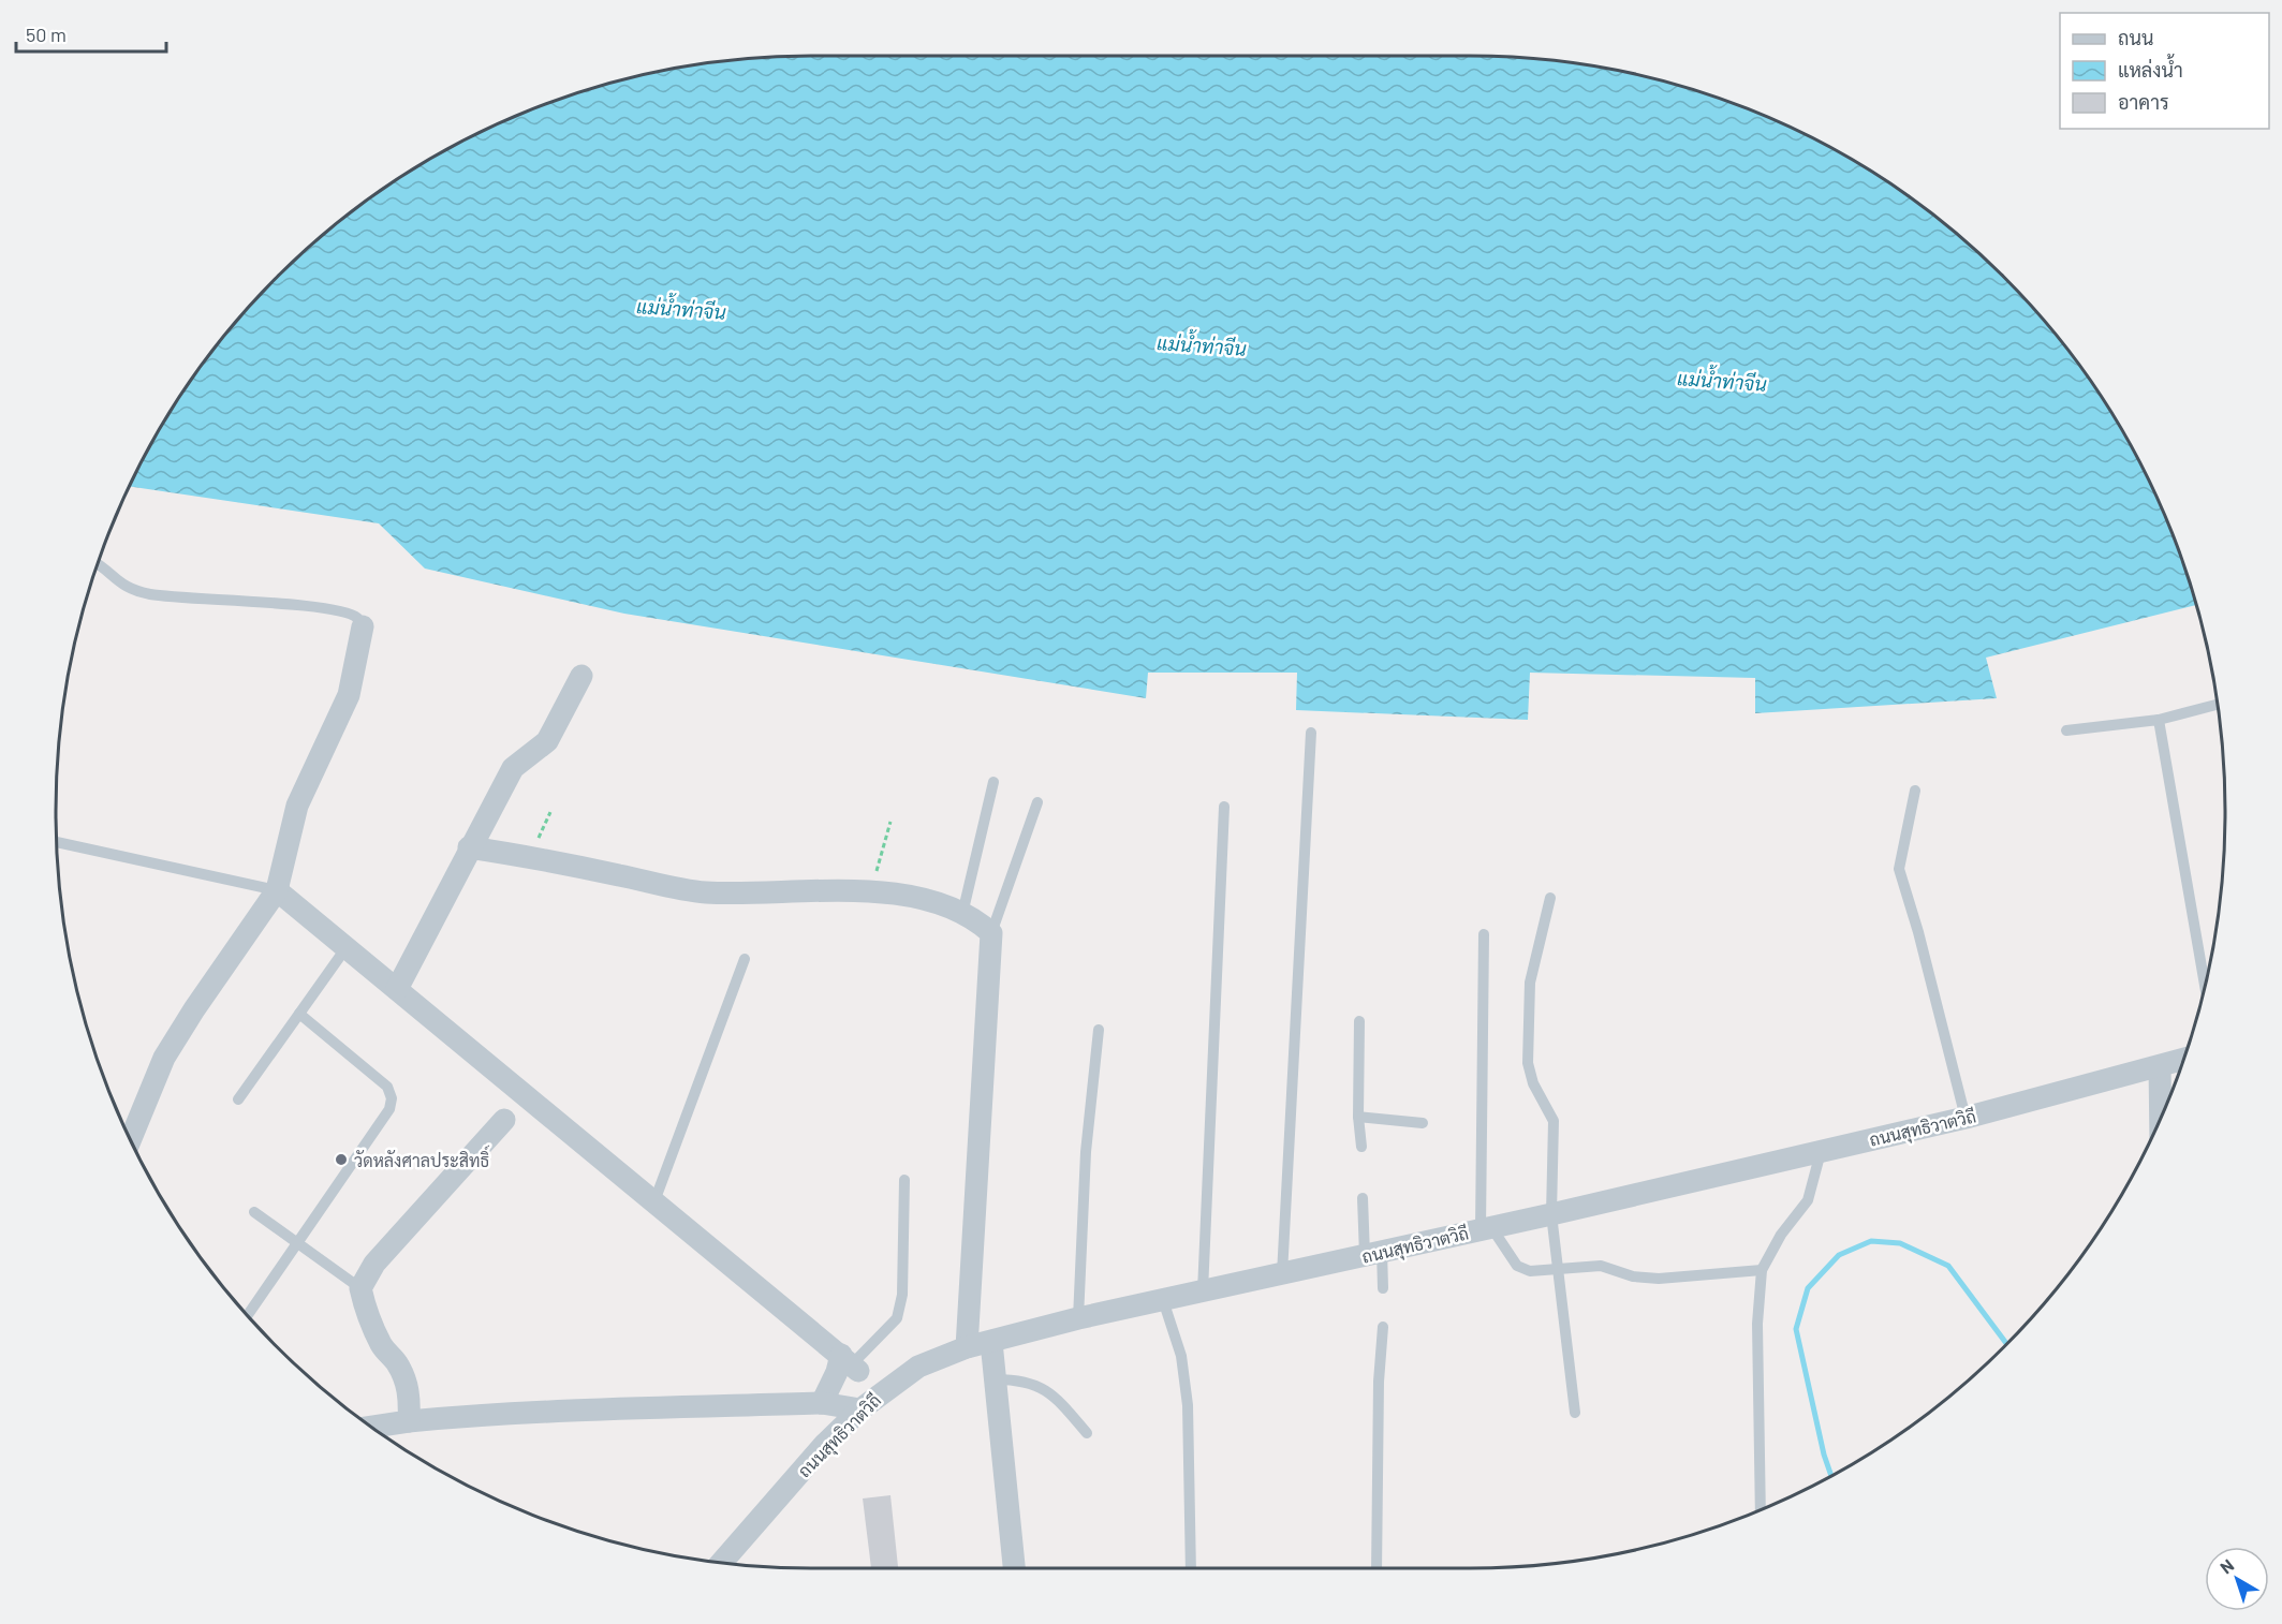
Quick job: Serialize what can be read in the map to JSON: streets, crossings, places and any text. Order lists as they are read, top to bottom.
{
  "streets": {
    "street": ["ถนนสุทธิวาตวิถี"]
  },
  "water": ["แม่น้ำท่าจีน"],
  "places": ["วัดหลังศาลประสิทธิ์"],
  "legend": ["ถนน", "แหล่งน้ำ", "อาคาร"],
  "scale_bar": "50 m",
  "north": "top left"
}
